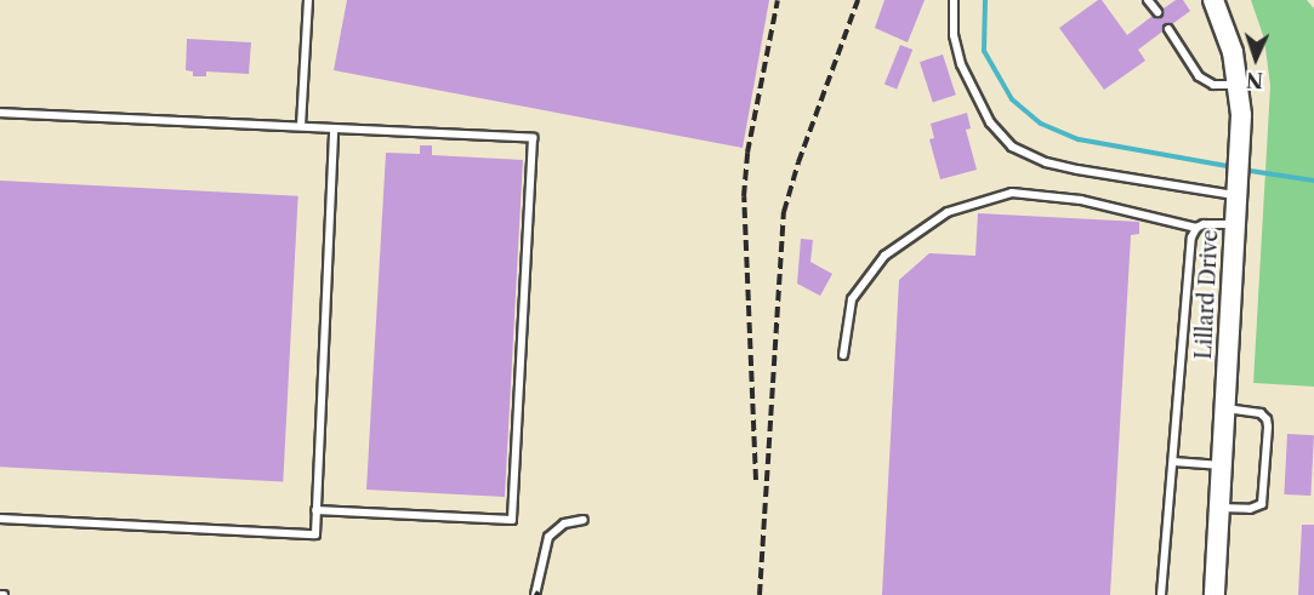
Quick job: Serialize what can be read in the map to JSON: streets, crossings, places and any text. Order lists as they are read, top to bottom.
{
  "streets": {
    "street": ["Lillard Drive"]
  },
  "north": "bottom"
}
